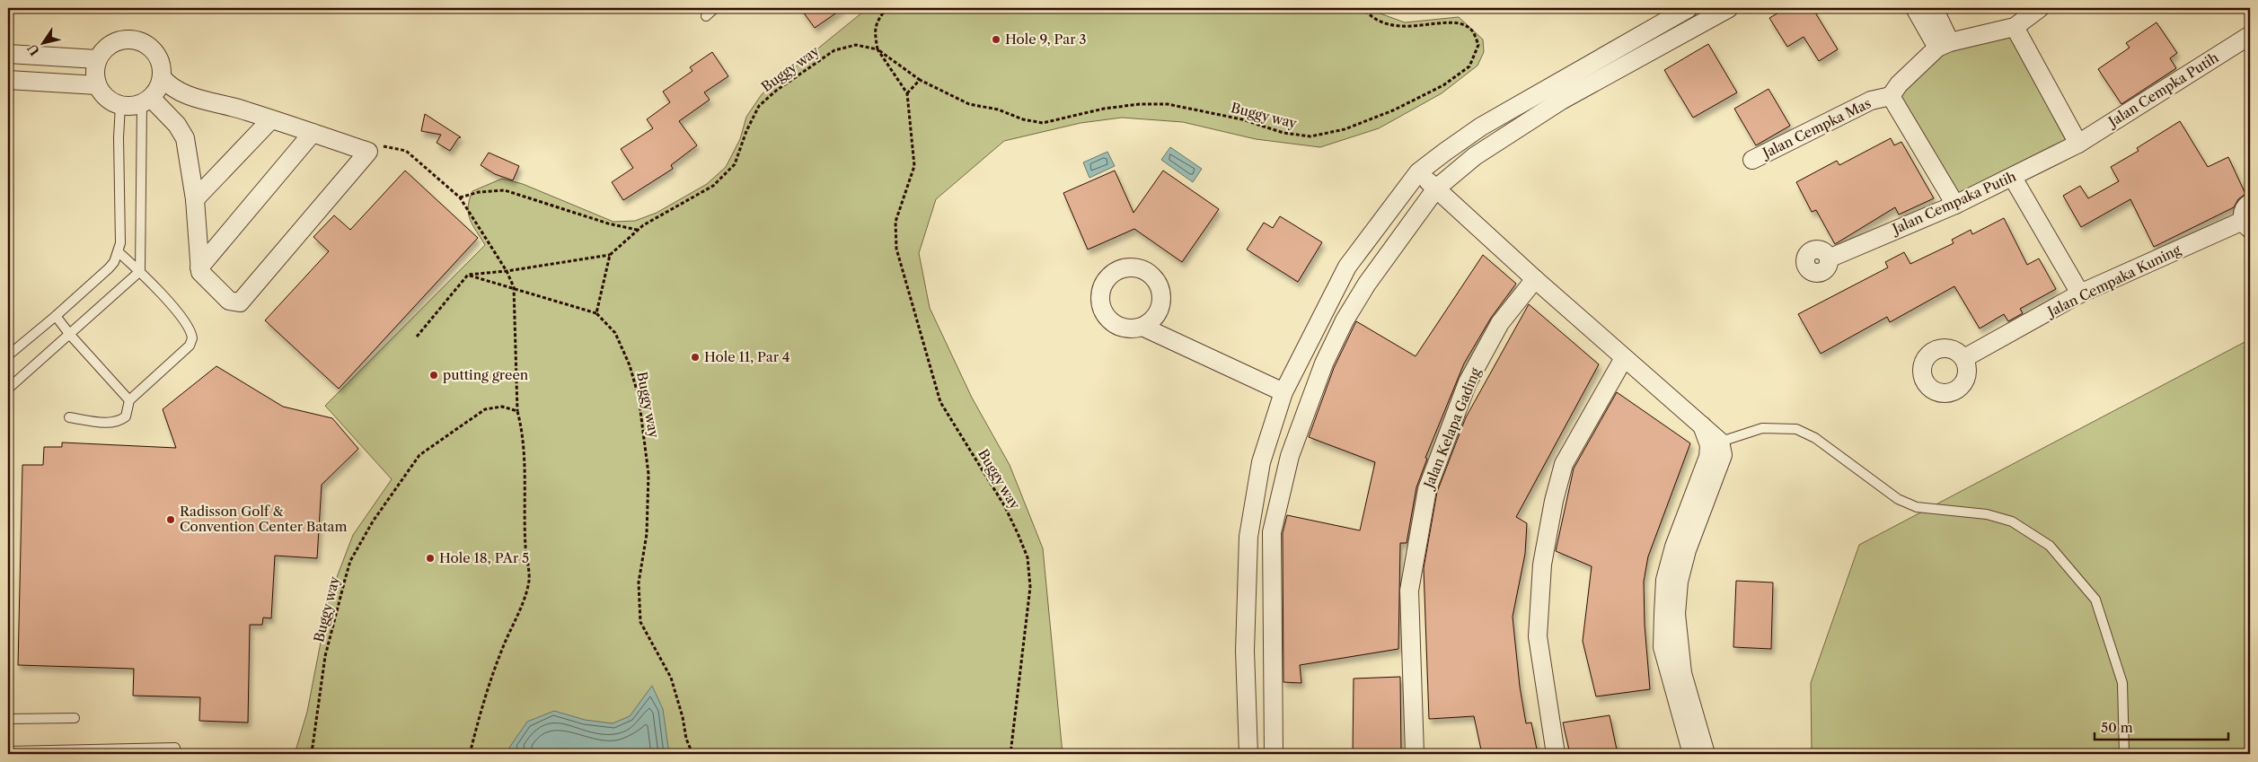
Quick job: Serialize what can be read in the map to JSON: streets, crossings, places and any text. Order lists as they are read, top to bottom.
{
  "streets": {
    "street": [
      "Jalan Cempka Putih",
      "Jalan Cempka Mas",
      "Jalan Cempaka Putih",
      "Jalan Cempaka Kuning",
      "Jalan Kelapa Gading"
    ],
    "path": ["Buggy way"]
  },
  "crossings": [
    ["Jalan Cempka Putih", "Jalan Cempaka Putih"]
  ],
  "places": [
    "Hole 9, Par 3",
    "Hole 11, Par 4",
    "putting green",
    "Radisson Golf & Convention Center Batam",
    "Hole 18, PAr 5"
  ],
  "scale_bar": "50 m",
  "north": "bottom left"
}
